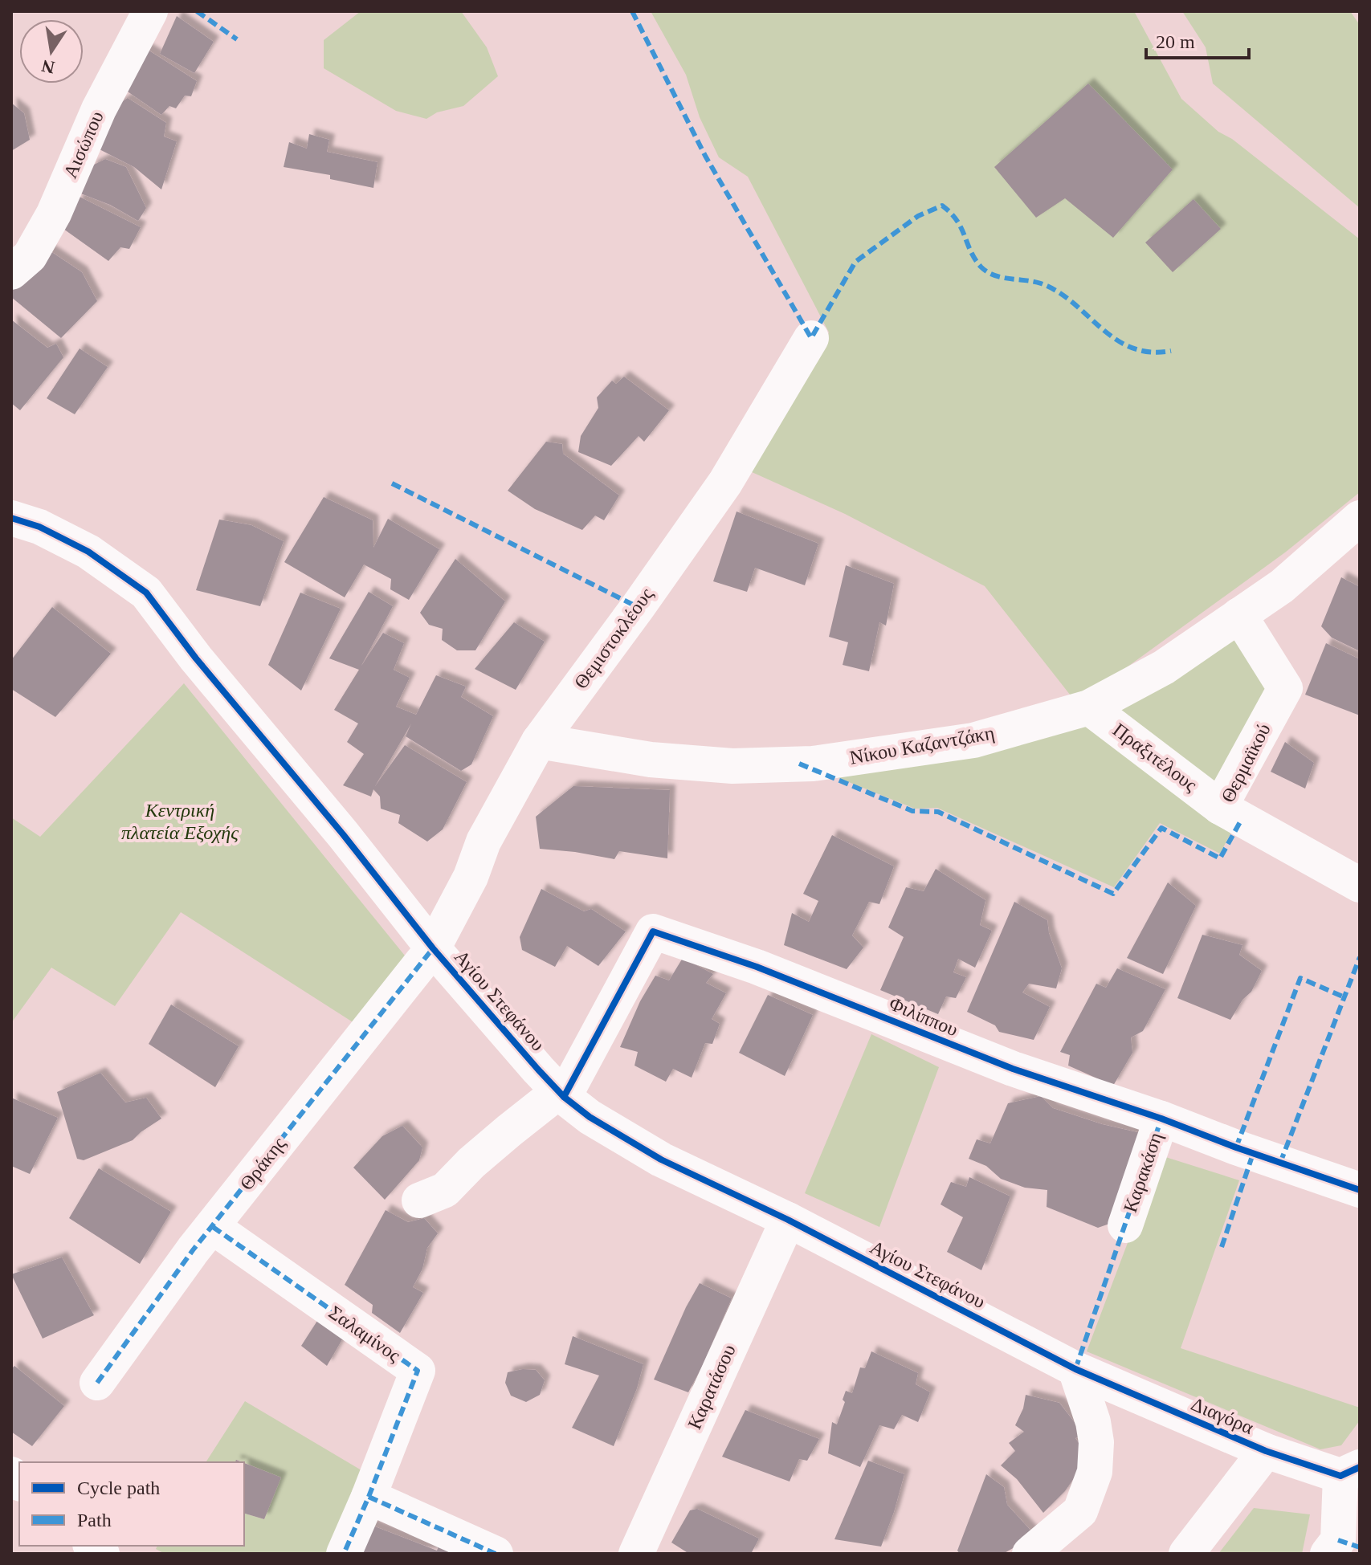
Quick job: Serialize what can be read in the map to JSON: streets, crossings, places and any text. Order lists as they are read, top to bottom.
{
  "streets": {
    "street": [
      "Αισώπου",
      "Θεμιστοκλέους",
      "Νίκου Καζαντζάκη",
      "Πραξιτέλους",
      "Θερμαϊκού",
      "Αγίου Στεφάνου",
      "Φιλίππου",
      "Θράκης",
      "Καρακάση",
      "Σαλαμίνος",
      "Καρατάσου",
      "Διαγόρα"
    ]
  },
  "crossings": [
    ["Θεμιστοκλέους", "Νίκου Καζαντζάκη"],
    ["Θεμιστοκλέους", "Αγίου Στεφάνου"],
    ["Θεμιστοκλέους", "Θράκης"],
    ["Νίκου Καζαντζάκη", "Πραξιτέλους"],
    ["Νίκου Καζαντζάκη", "Θερμαϊκού"],
    ["Πραξιτέλους", "Θερμαϊκού"],
    ["Αγίου Στεφάνου", "Φιλίππου"],
    ["Αγίου Στεφάνου", "Θράκης"],
    ["Αγίου Στεφάνου", "Καρατάσου"],
    ["Αγίου Στεφάνου", "Διαγόρα"],
    ["Φιλίππου", "Καρακάση"],
    ["Θράκης", "Σαλαμίνος"]
  ],
  "parks": ["Κεντρική πλατεία Εξοχής"],
  "legend": ["Cycle path", "Path"],
  "scale_bar": "20 m",
  "north": "bottom"
}
